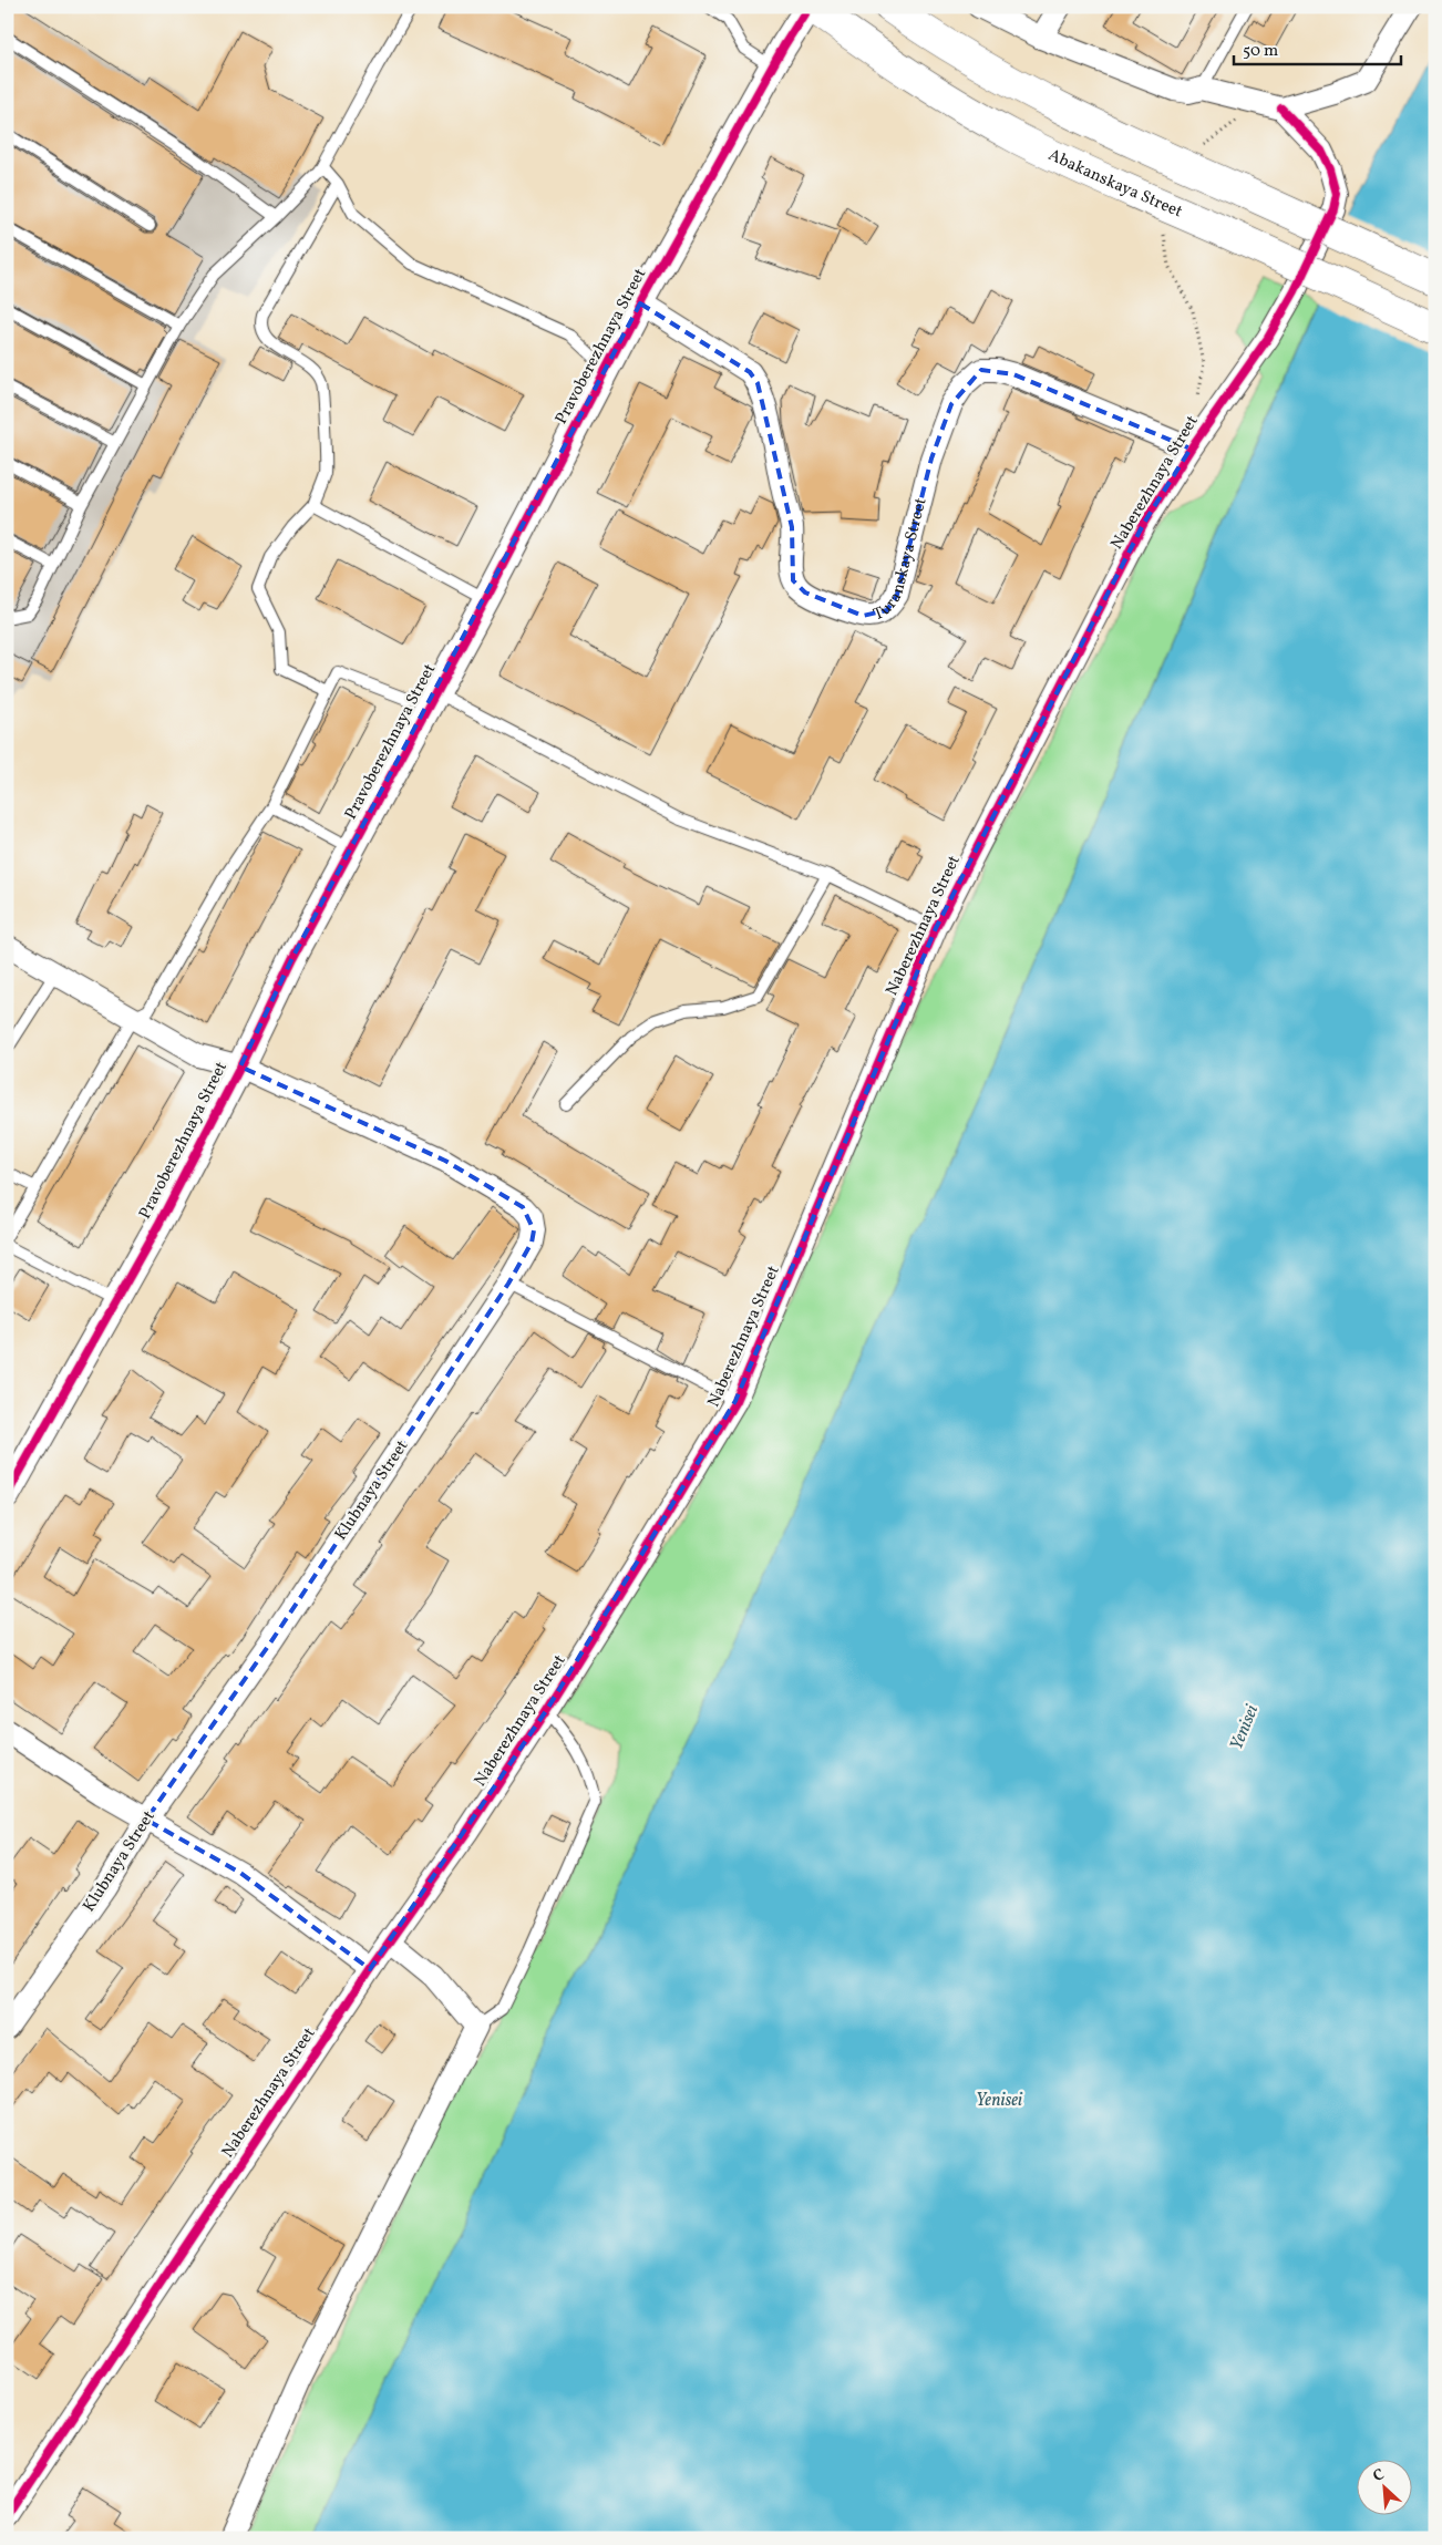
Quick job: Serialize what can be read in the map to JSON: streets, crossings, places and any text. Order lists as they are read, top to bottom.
{
  "streets": {
    "main road": ["Abakanskaya Street"],
    "street": [
      "Pravoberezhnaya Street",
      "Naberezhnaya Street",
      "Turanskaya Street",
      "Klubnaya Street"
    ]
  },
  "crossings": [
    ["Abakanskaya Street", "Pravoberezhnaya Street"],
    ["Pravoberezhnaya Street", "Turanskaya Street"],
    ["Pravoberezhnaya Street", "Klubnaya Street"],
    ["Naberezhnaya Street", "Turanskaya Street"]
  ],
  "water": ["Yenisei"],
  "scale_bar": "50 m",
  "north": "top left"
}
